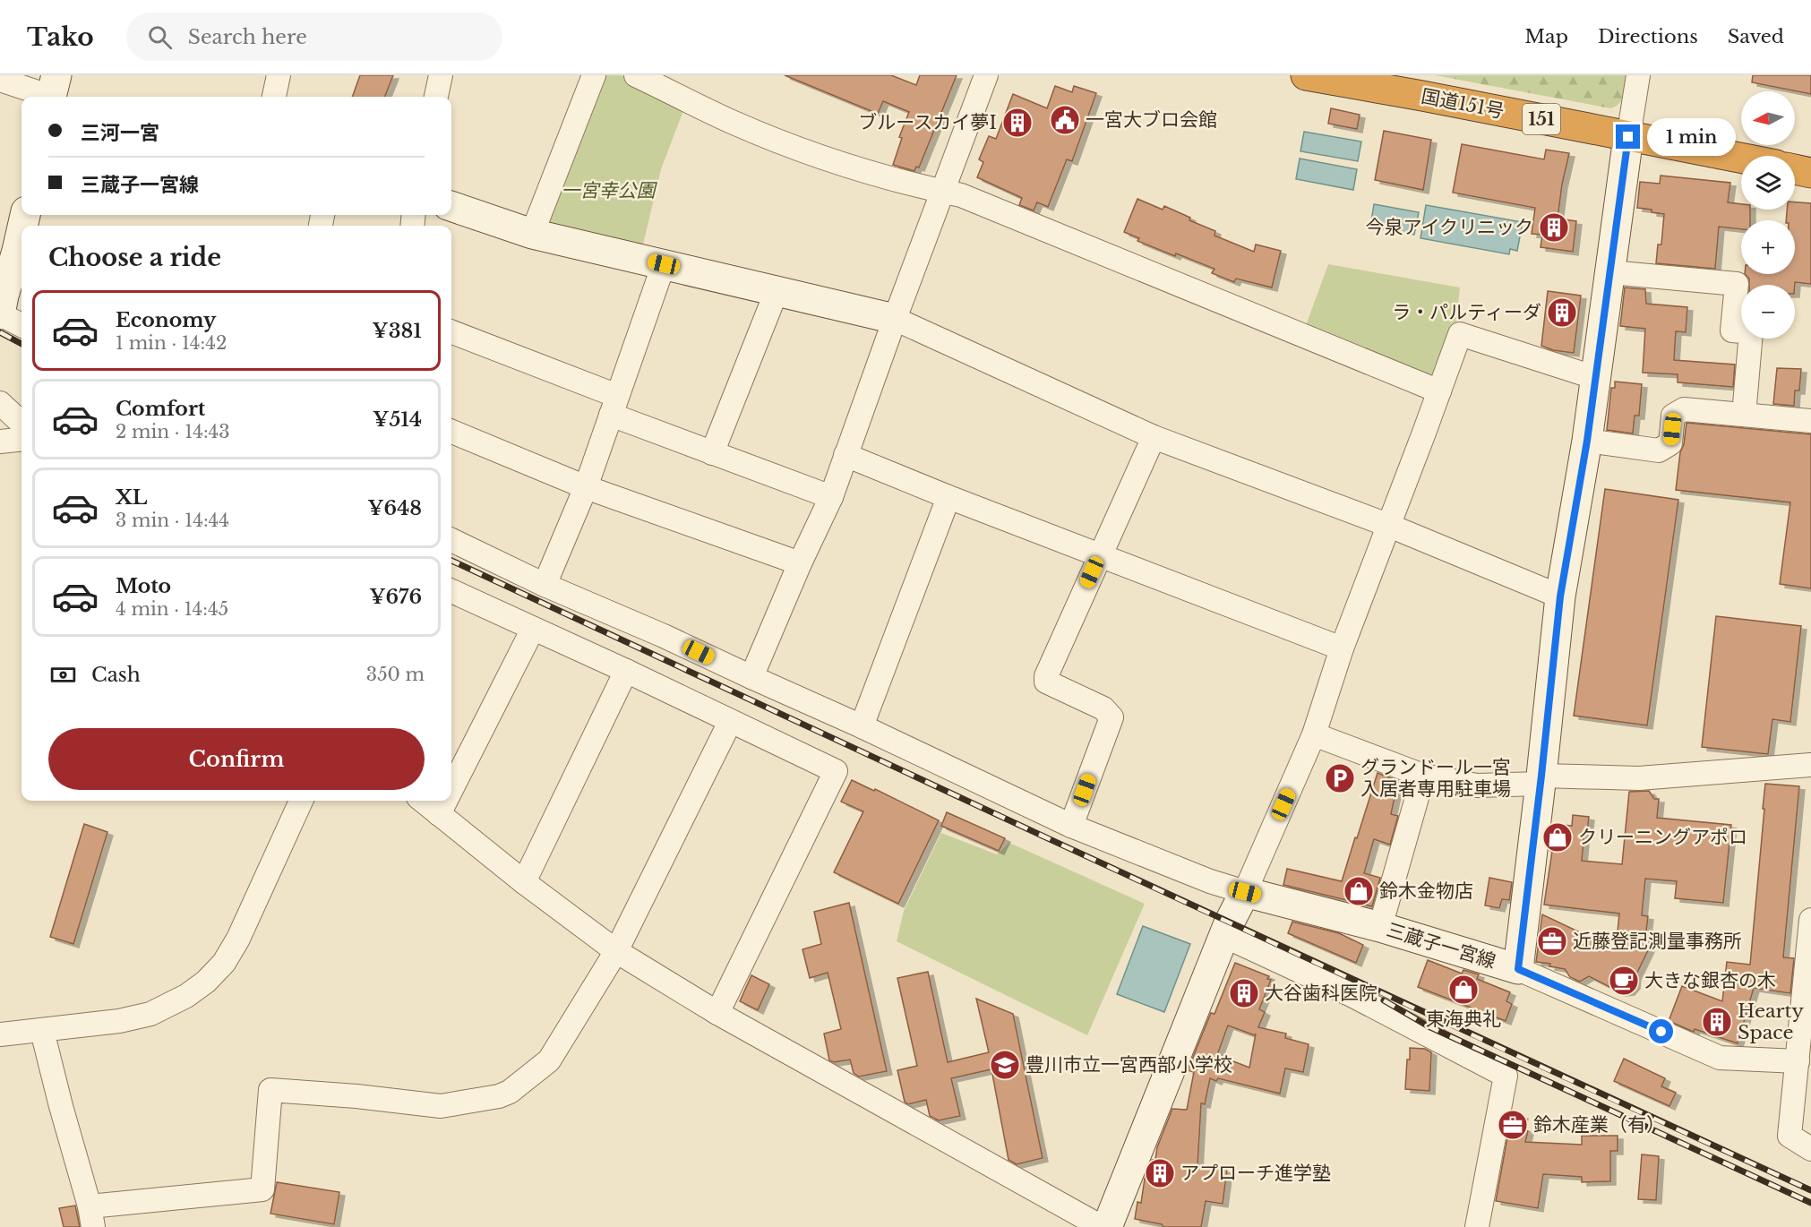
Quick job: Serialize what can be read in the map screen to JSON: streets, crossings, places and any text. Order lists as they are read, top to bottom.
{
  "streets": {
    "highway": ["国道151号", "151"],
    "main road": ["三蔵子一宮線"]
  },
  "crossings": [
    ["国道151号", "三蔵子一宮線"]
  ],
  "parks": ["一宮幸公園"],
  "places": {
    "public building": ["一宮大ブロ会館"],
    "building": [
      "ブルースカイ夢I",
      "今泉アイクリニック",
      "ラ・パルティーダ",
      "大谷歯科医院",
      "Hearty Space",
      "アプローチ進学塾"
    ],
    "parking": ["グランドール一宮 入居者専用駐車場"],
    "shop": ["クリーニングアポロ", "鈴木金物店", "東海典礼"],
    "office": ["近藤登記測量事務所", "鈴木産業（有）"],
    "cafe": ["大きな銀杏の木"],
    "school or university": ["豊川市立一宮西部小学校"]
  },
  "north": "left",
  "page": {
    "header": "Tako",
    "search": "Search here",
    "nav": ["Map", "Directions", "Saved"],
    "map_buttons": ["+", "−"],
    "banner": ["三河一宮", "三蔵子一宮線"],
    "bubble": "1 min",
    "heading": "Choose a ride",
    "list": [
      {
        "name": "Economy",
        "note": "1 min · 14:42",
        "value": "¥381"
      },
      {
        "name": "Comfort",
        "note": "2 min · 14:43",
        "value": "¥514"
      },
      {
        "name": "XL",
        "note": "3 min · 14:44",
        "value": "¥648"
      },
      {
        "name": "Moto",
        "note": "4 min · 14:45",
        "value": "¥676"
      }
    ],
    "pay": ["Cash", "350 m"],
    "buttons": "Confirm"
  }
}
